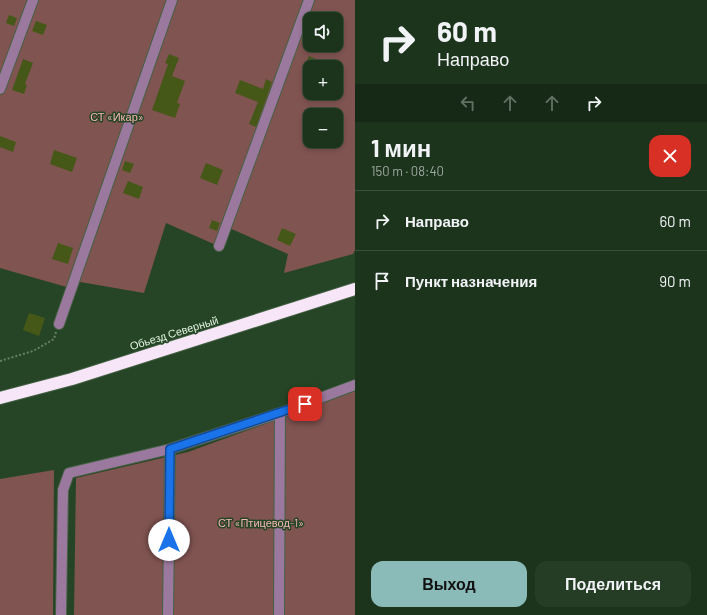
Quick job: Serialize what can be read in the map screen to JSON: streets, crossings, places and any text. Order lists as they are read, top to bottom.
{
  "streets": {
    "highway": ["Обьезд Северный"]
  },
  "parks": ["СТ «Икар»", "СТ «Птицевод-1»"],
  "page": {
    "turn": ["60 m", "Направо"],
    "map_buttons": ["+", "−"],
    "heading": ["1 мин", "150 m · 08:40"],
    "list": [
      {
        "name": "Направо",
        "value": "60 m"
      },
      {
        "name": "Пункт назначения",
        "value": "90 m"
      }
    ],
    "buttons": ["Выход", "Поделиться"]
  }
}
